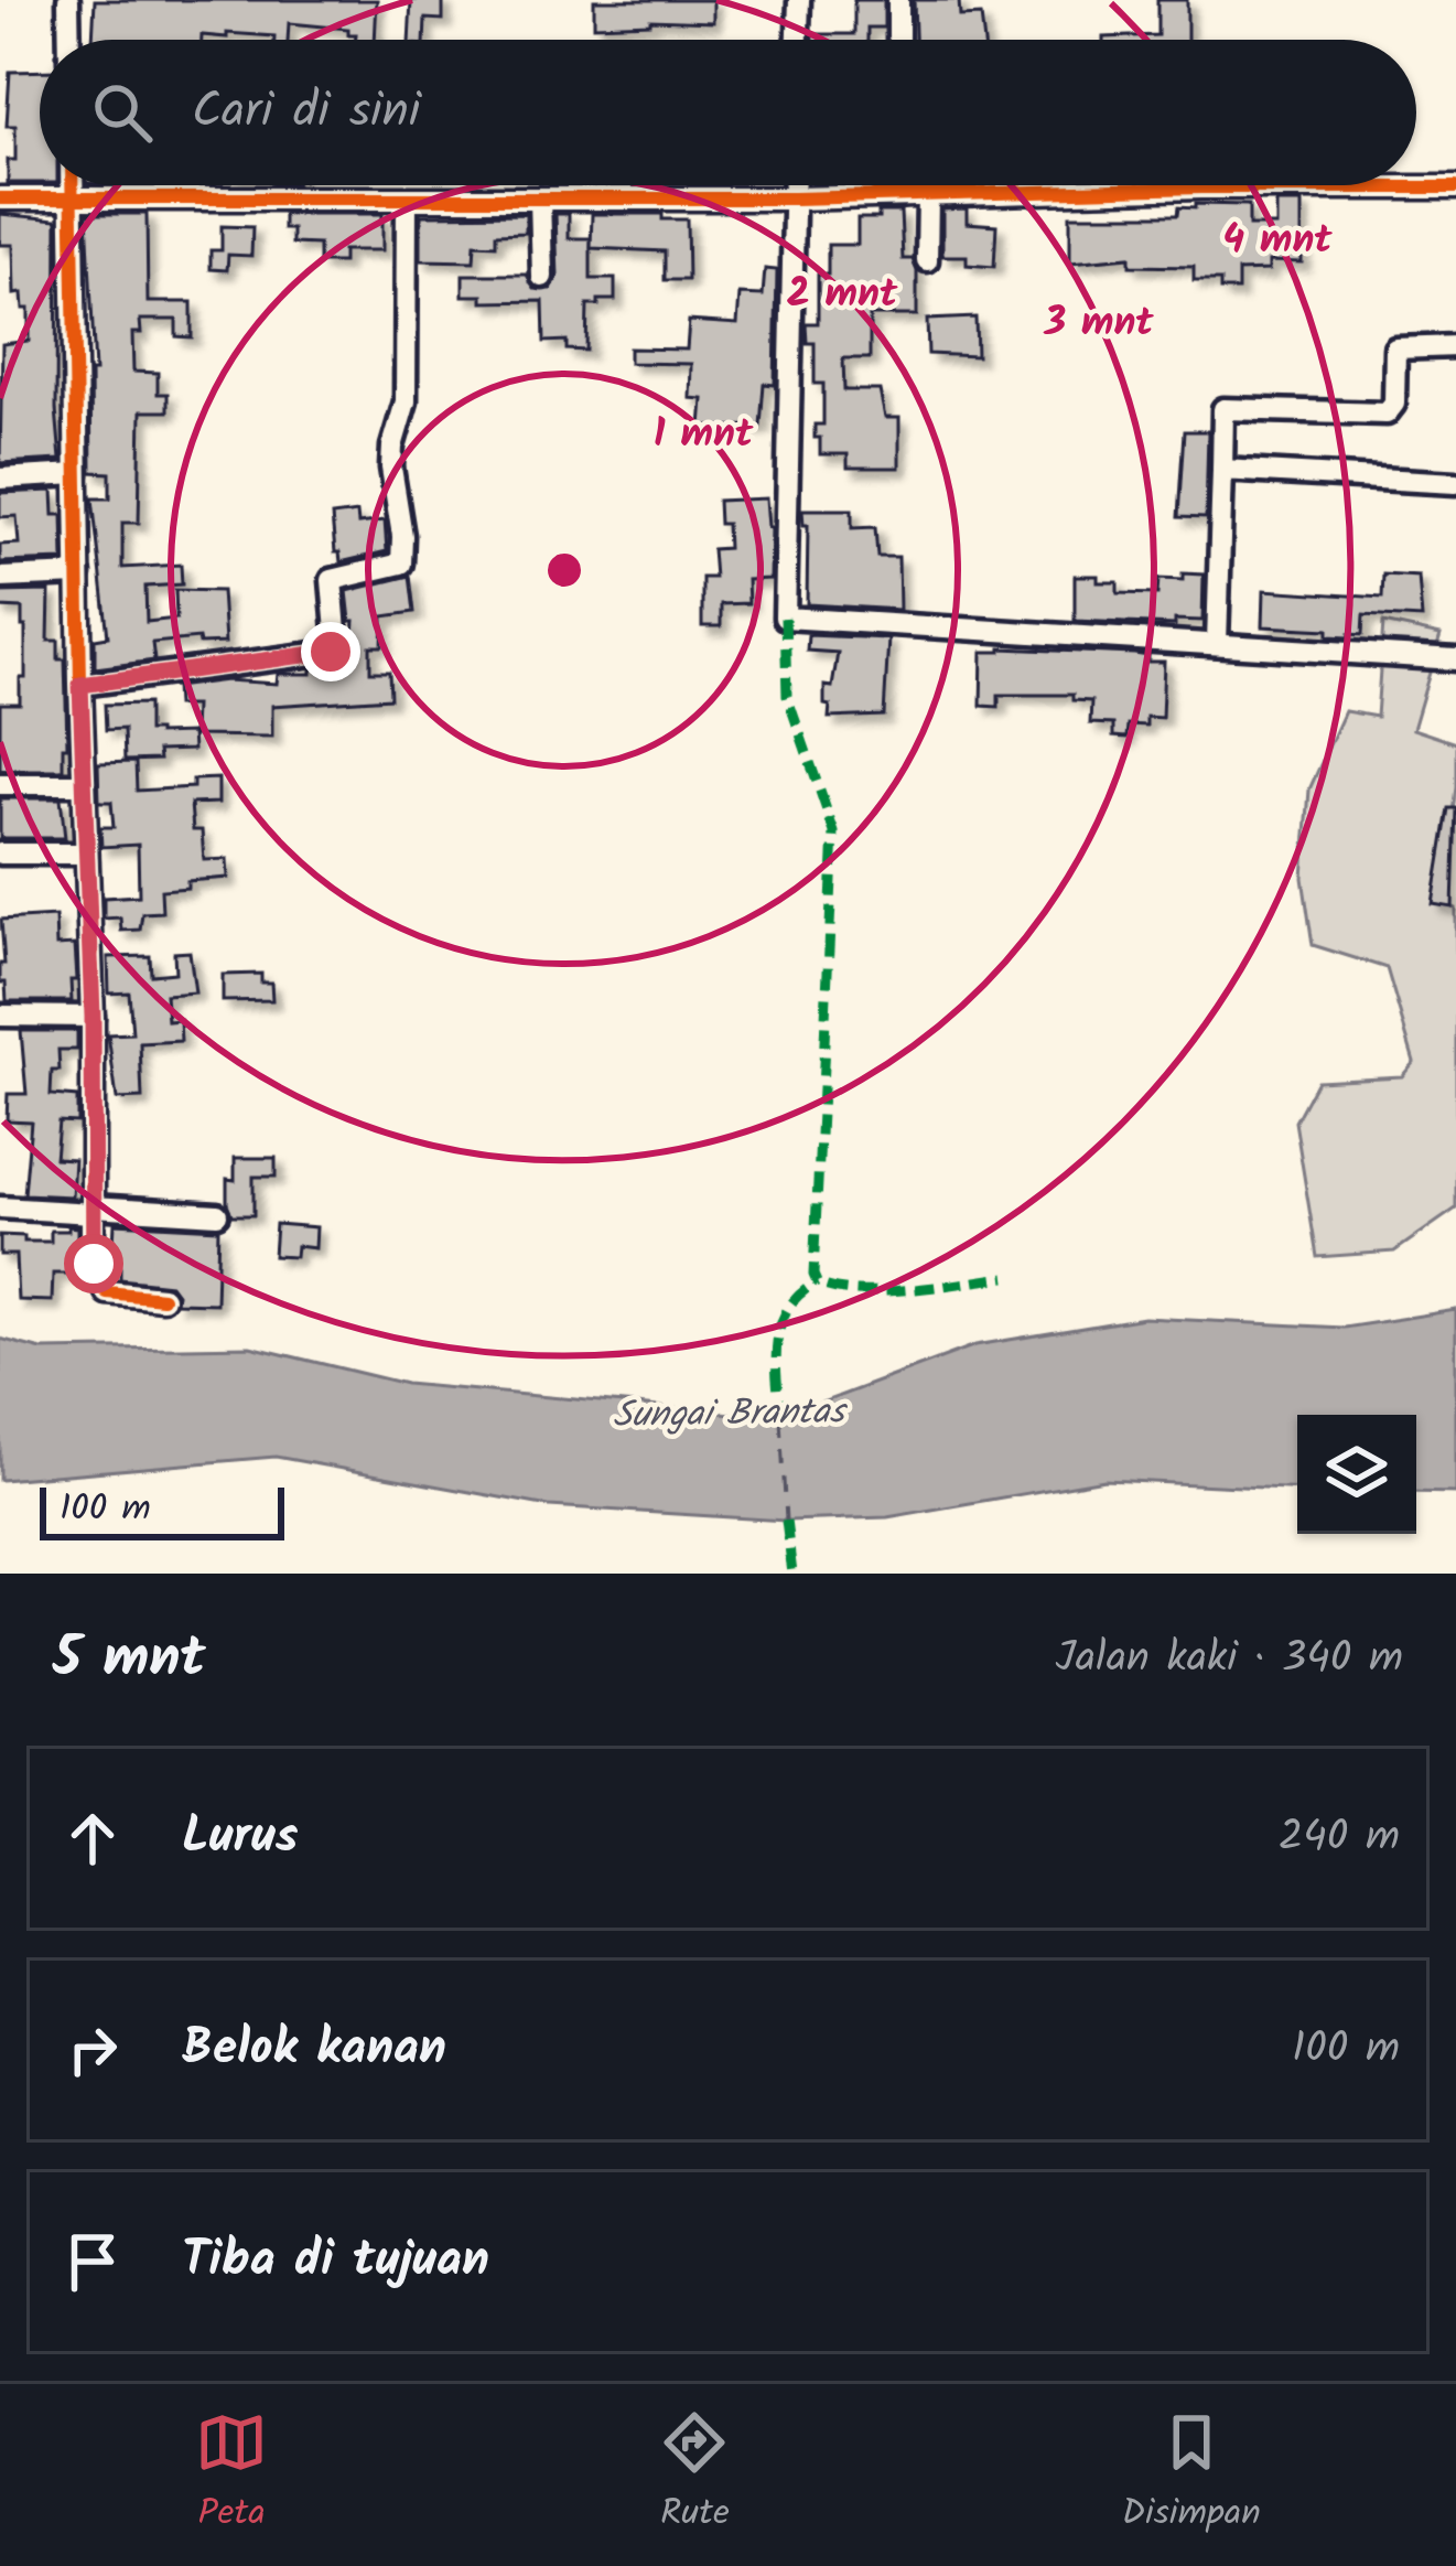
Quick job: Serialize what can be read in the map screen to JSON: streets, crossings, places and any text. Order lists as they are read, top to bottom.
{
  "water": ["Sungai Brantas"],
  "scale_bar": "100 m",
  "page": {
    "search": "Cari di sini",
    "scale": "100 m",
    "heading": ["5 mnt", "Jalan kaki · 340 m"],
    "list": [
      ["Lurus", "240 m"],
      ["Belok kanan", "100 m"],
      "Tiba di tujuan"
    ],
    "nav": ["Peta", "Rute", "Disimpan"]
  },
  "rings": [
    "4 mnt",
    "2 mnt",
    "3 mnt",
    "1 mnt"
  ]
}
